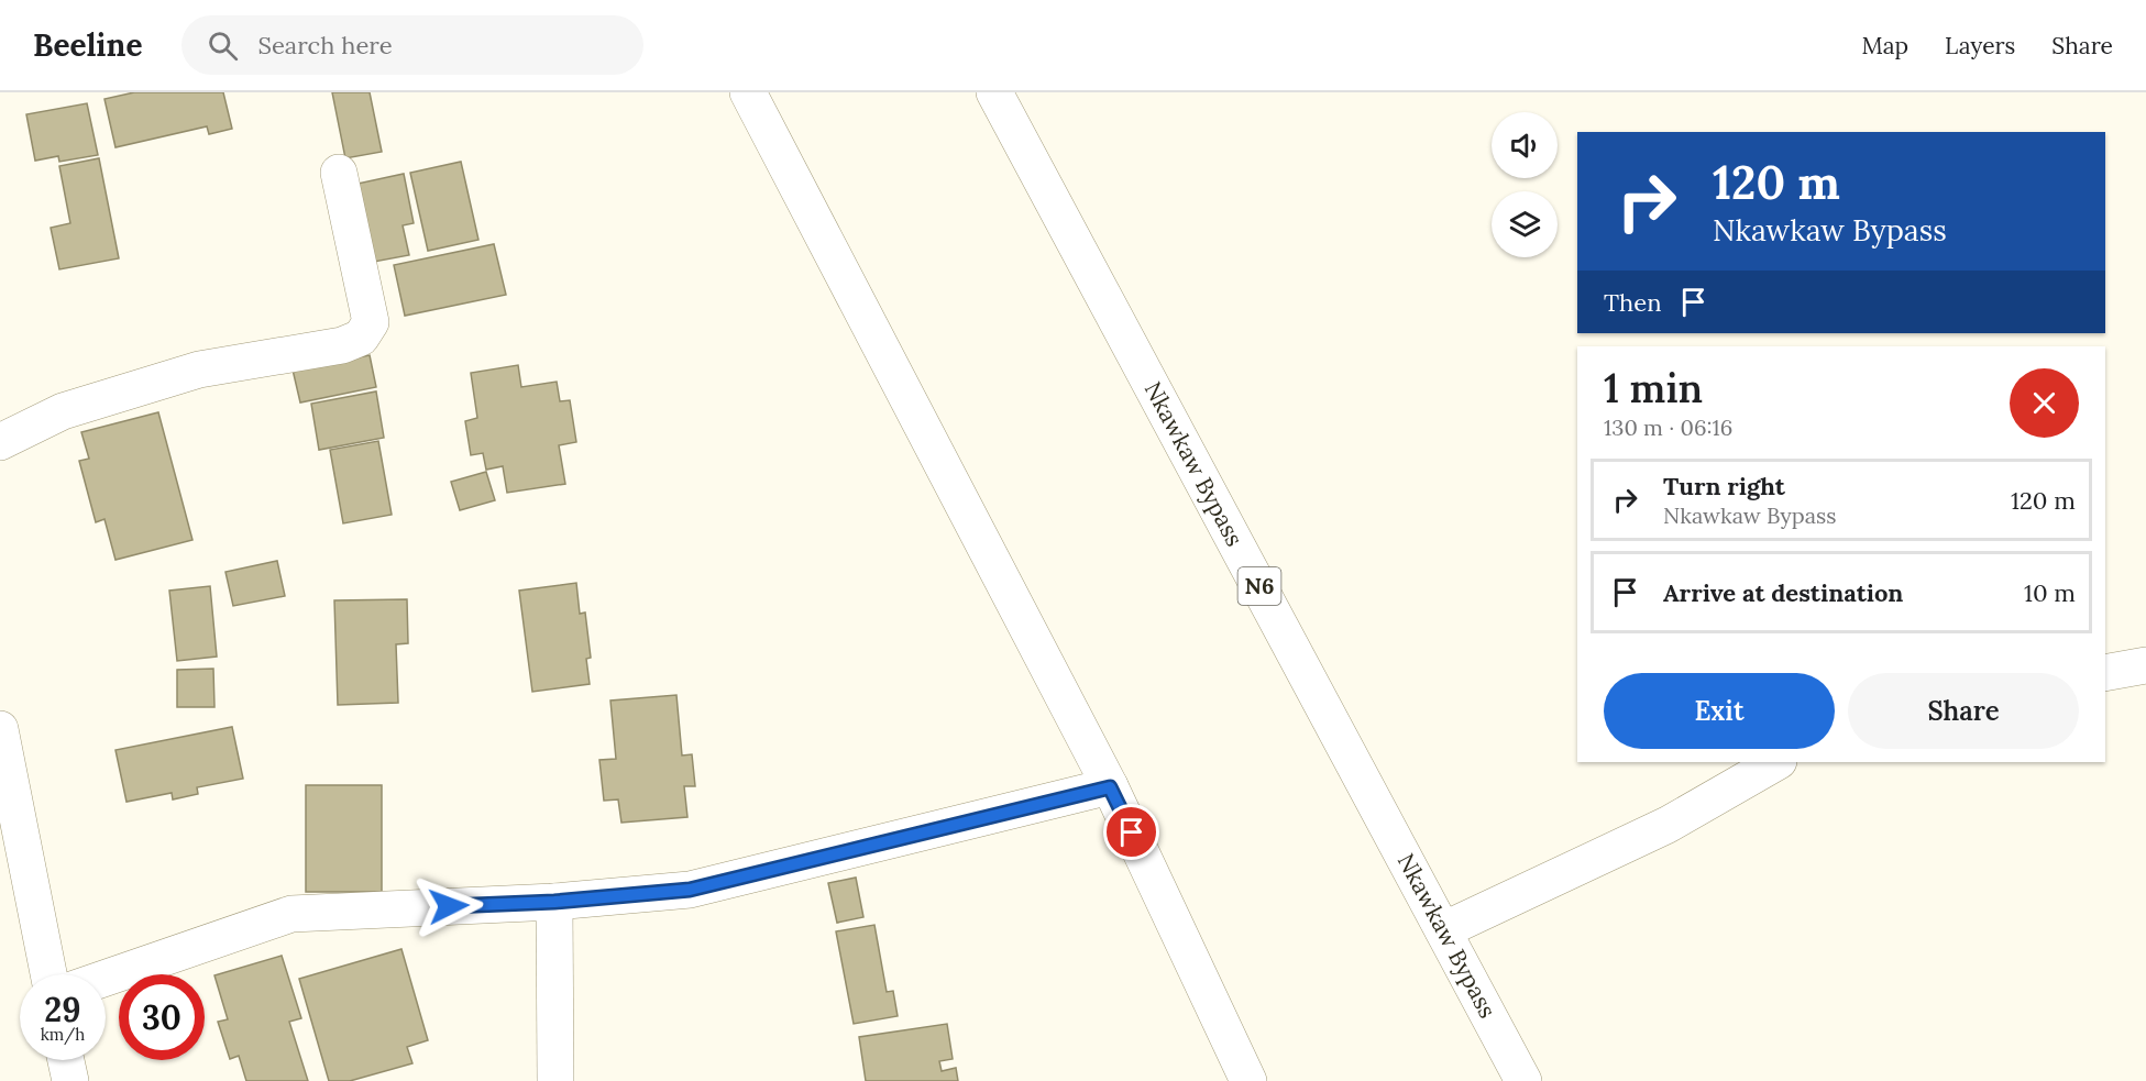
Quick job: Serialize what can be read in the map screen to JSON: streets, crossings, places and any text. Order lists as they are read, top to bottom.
{
  "streets": {
    "main road": ["Nkawkaw Bypass", "N6"]
  },
  "page": {
    "header": "Beeline",
    "search": "Search here",
    "nav": ["Map", "Layers", "Share"],
    "turn": ["120 m", "Nkawkaw Bypass"],
    "then": "Then",
    "heading": ["1 min", "130 m · 06:16"],
    "list": [
      {
        "name": "Turn right",
        "note": "Nkawkaw Bypass",
        "value": "120 m"
      },
      {
        "name": "Arrive at destination",
        "value": "10 m"
      }
    ],
    "buttons": ["Exit", "Share"],
    "speed": "29 km/h",
    "limit": "30"
  }
}
